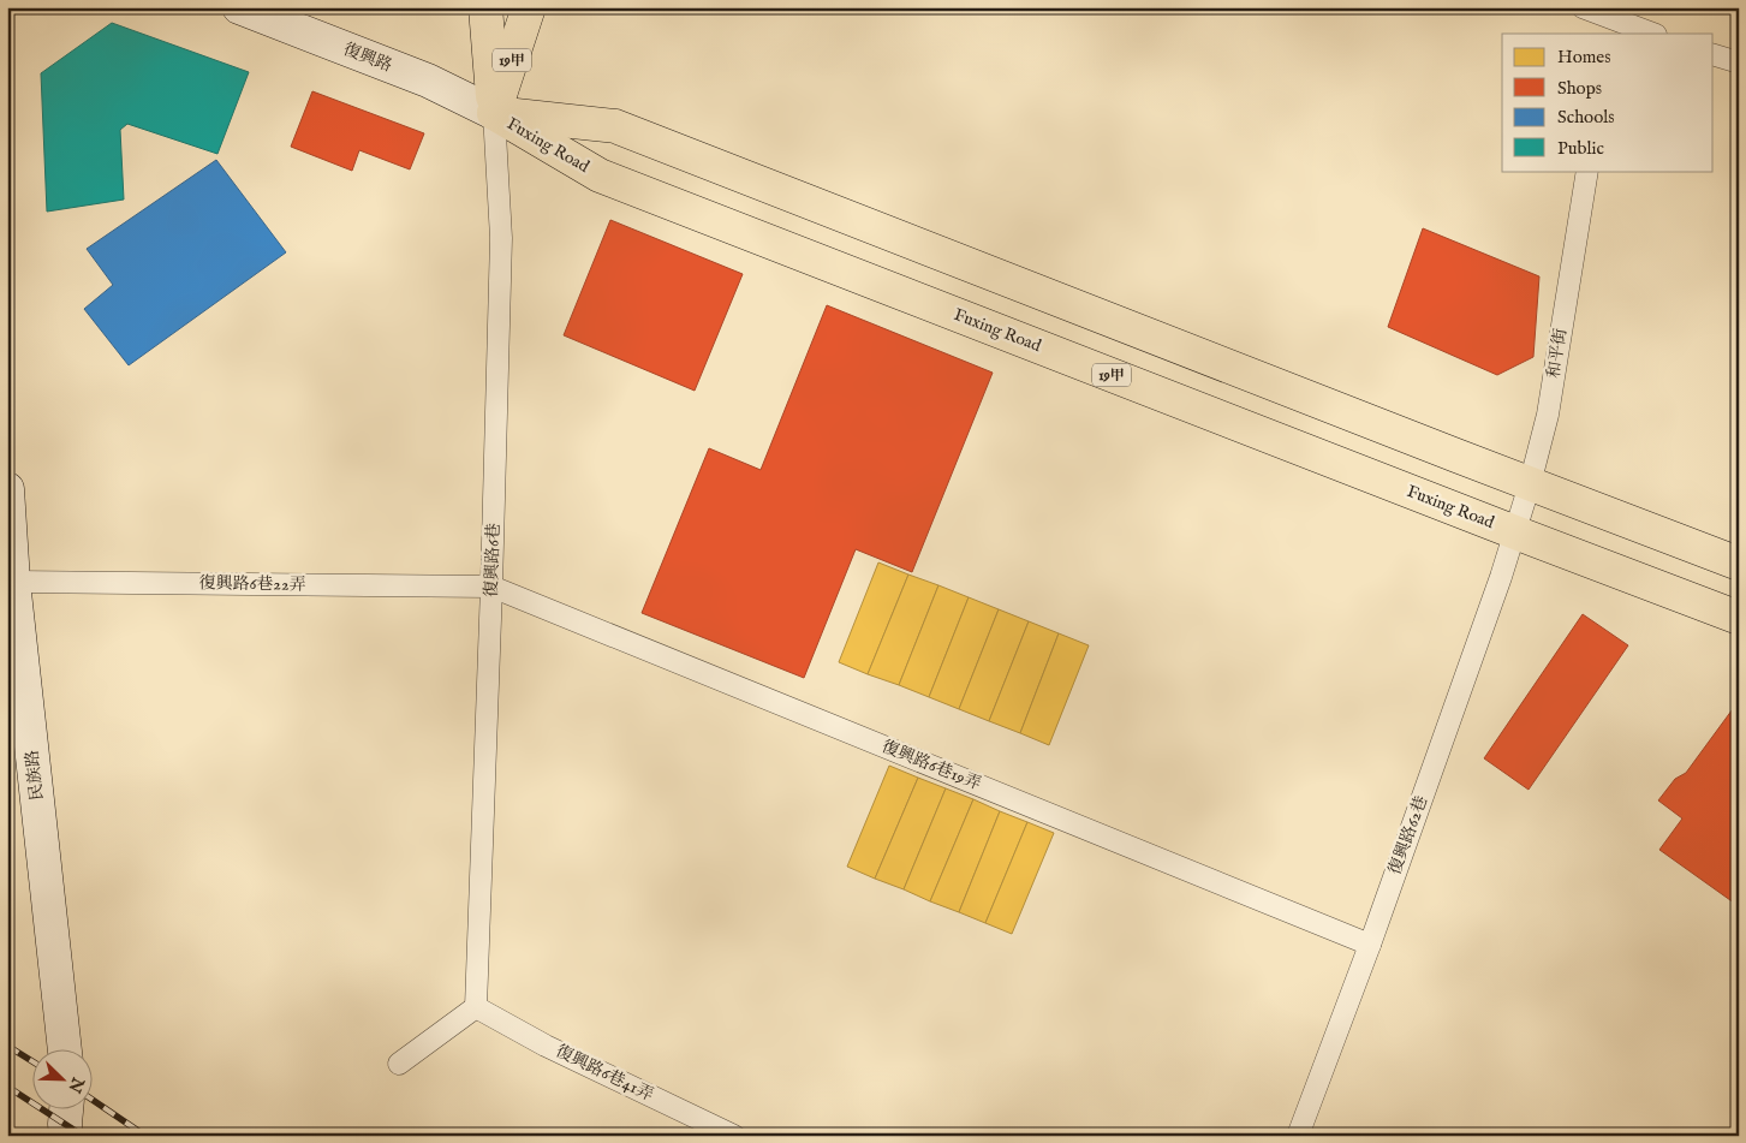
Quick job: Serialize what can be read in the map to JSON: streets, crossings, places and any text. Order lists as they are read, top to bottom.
{
  "streets": {
    "main road": ["19甲", "Fuxing Road"],
    "street": ["復興路", "民族路"],
    "lane": [
      "和平街",
      "復興路6巷",
      "復興路6巷22弄",
      "復興路6巷19弄",
      "復興路62巷",
      "復興路6巷41弄"
    ]
  },
  "crossings": [
    ["復興路", "19甲"],
    ["復興路", "Fuxing Road"],
    ["復興路", "復興路6巷"],
    ["19甲", "Fuxing Road"],
    ["19甲", "復興路6巷"],
    ["Fuxing Road", "和平街"],
    ["Fuxing Road", "復興路6巷"],
    ["Fuxing Road", "復興路62巷"],
    ["和平街", "復興路62巷"],
    ["復興路6巷", "復興路6巷22弄"],
    ["復興路6巷", "復興路6巷19弄"],
    ["復興路6巷", "復興路6巷41弄"],
    ["復興路6巷22弄", "復興路6巷19弄"],
    ["復興路6巷22弄", "民族路"],
    ["復興路6巷19弄", "復興路62巷"]
  ],
  "legend": [
    "Homes",
    "Shops",
    "Schools",
    "Public"
  ],
  "north": "bottom right"
}
